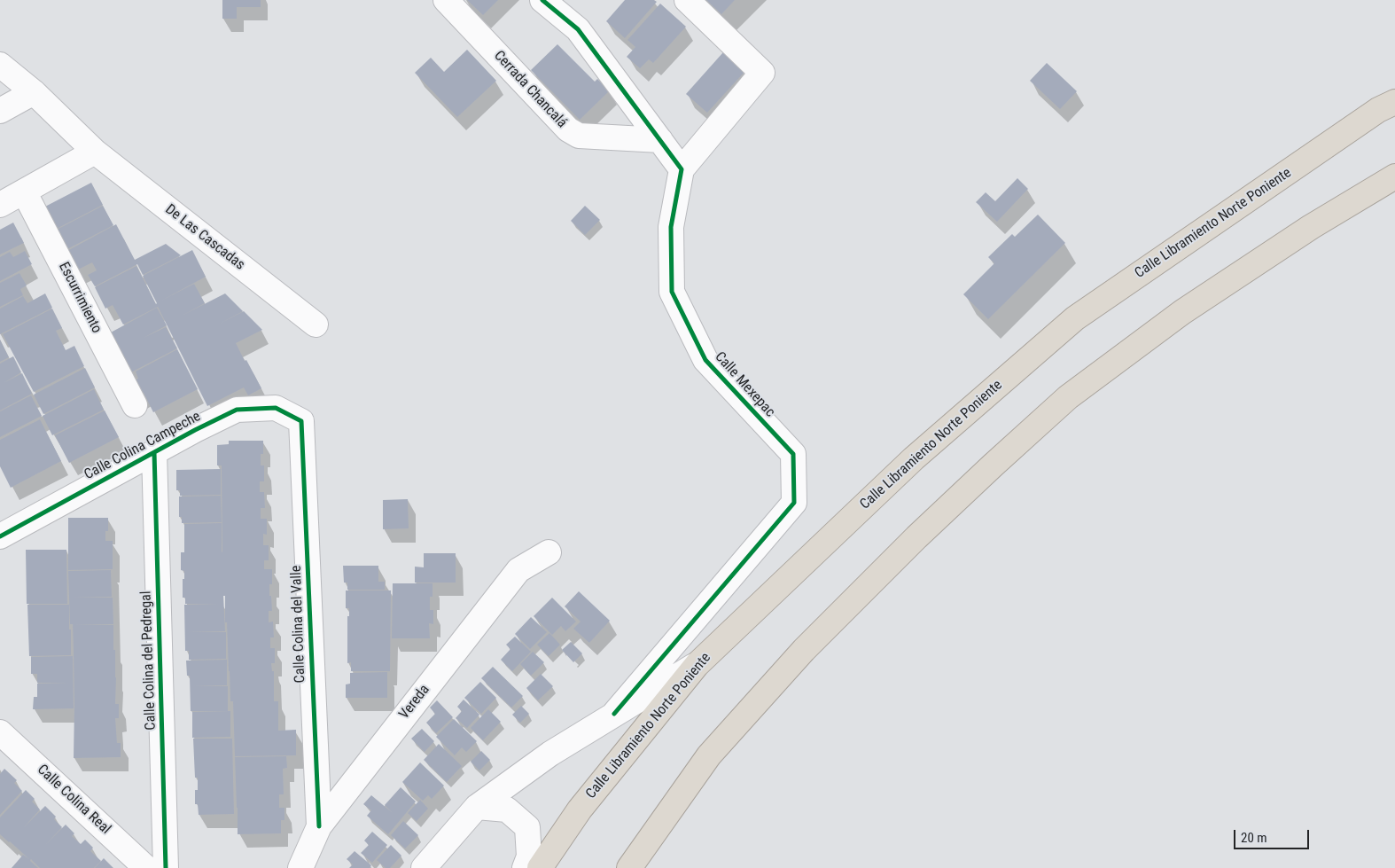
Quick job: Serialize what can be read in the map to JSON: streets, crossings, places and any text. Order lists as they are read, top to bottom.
{
  "streets": {
    "highway": ["Calle Libramiento Norte Poniente"],
    "street": [
      "Cerrada Chancalá",
      "De Las Cascadas",
      "Escurrimiento",
      "Calle Mexepac",
      "Calle Colina Campeche",
      "Calle Colina del Valle",
      "Calle Colina del Pedregal",
      "Vereda",
      "Calle Colina Real"
    ]
  },
  "crossings": [
    ["Calle Colina Campeche", "Calle Colina del Valle"],
    ["Calle Colina Campeche", "Calle Colina del Pedregal"],
    ["Calle Colina del Valle", "Vereda"]
  ],
  "scale_bar": "20 m"
}
